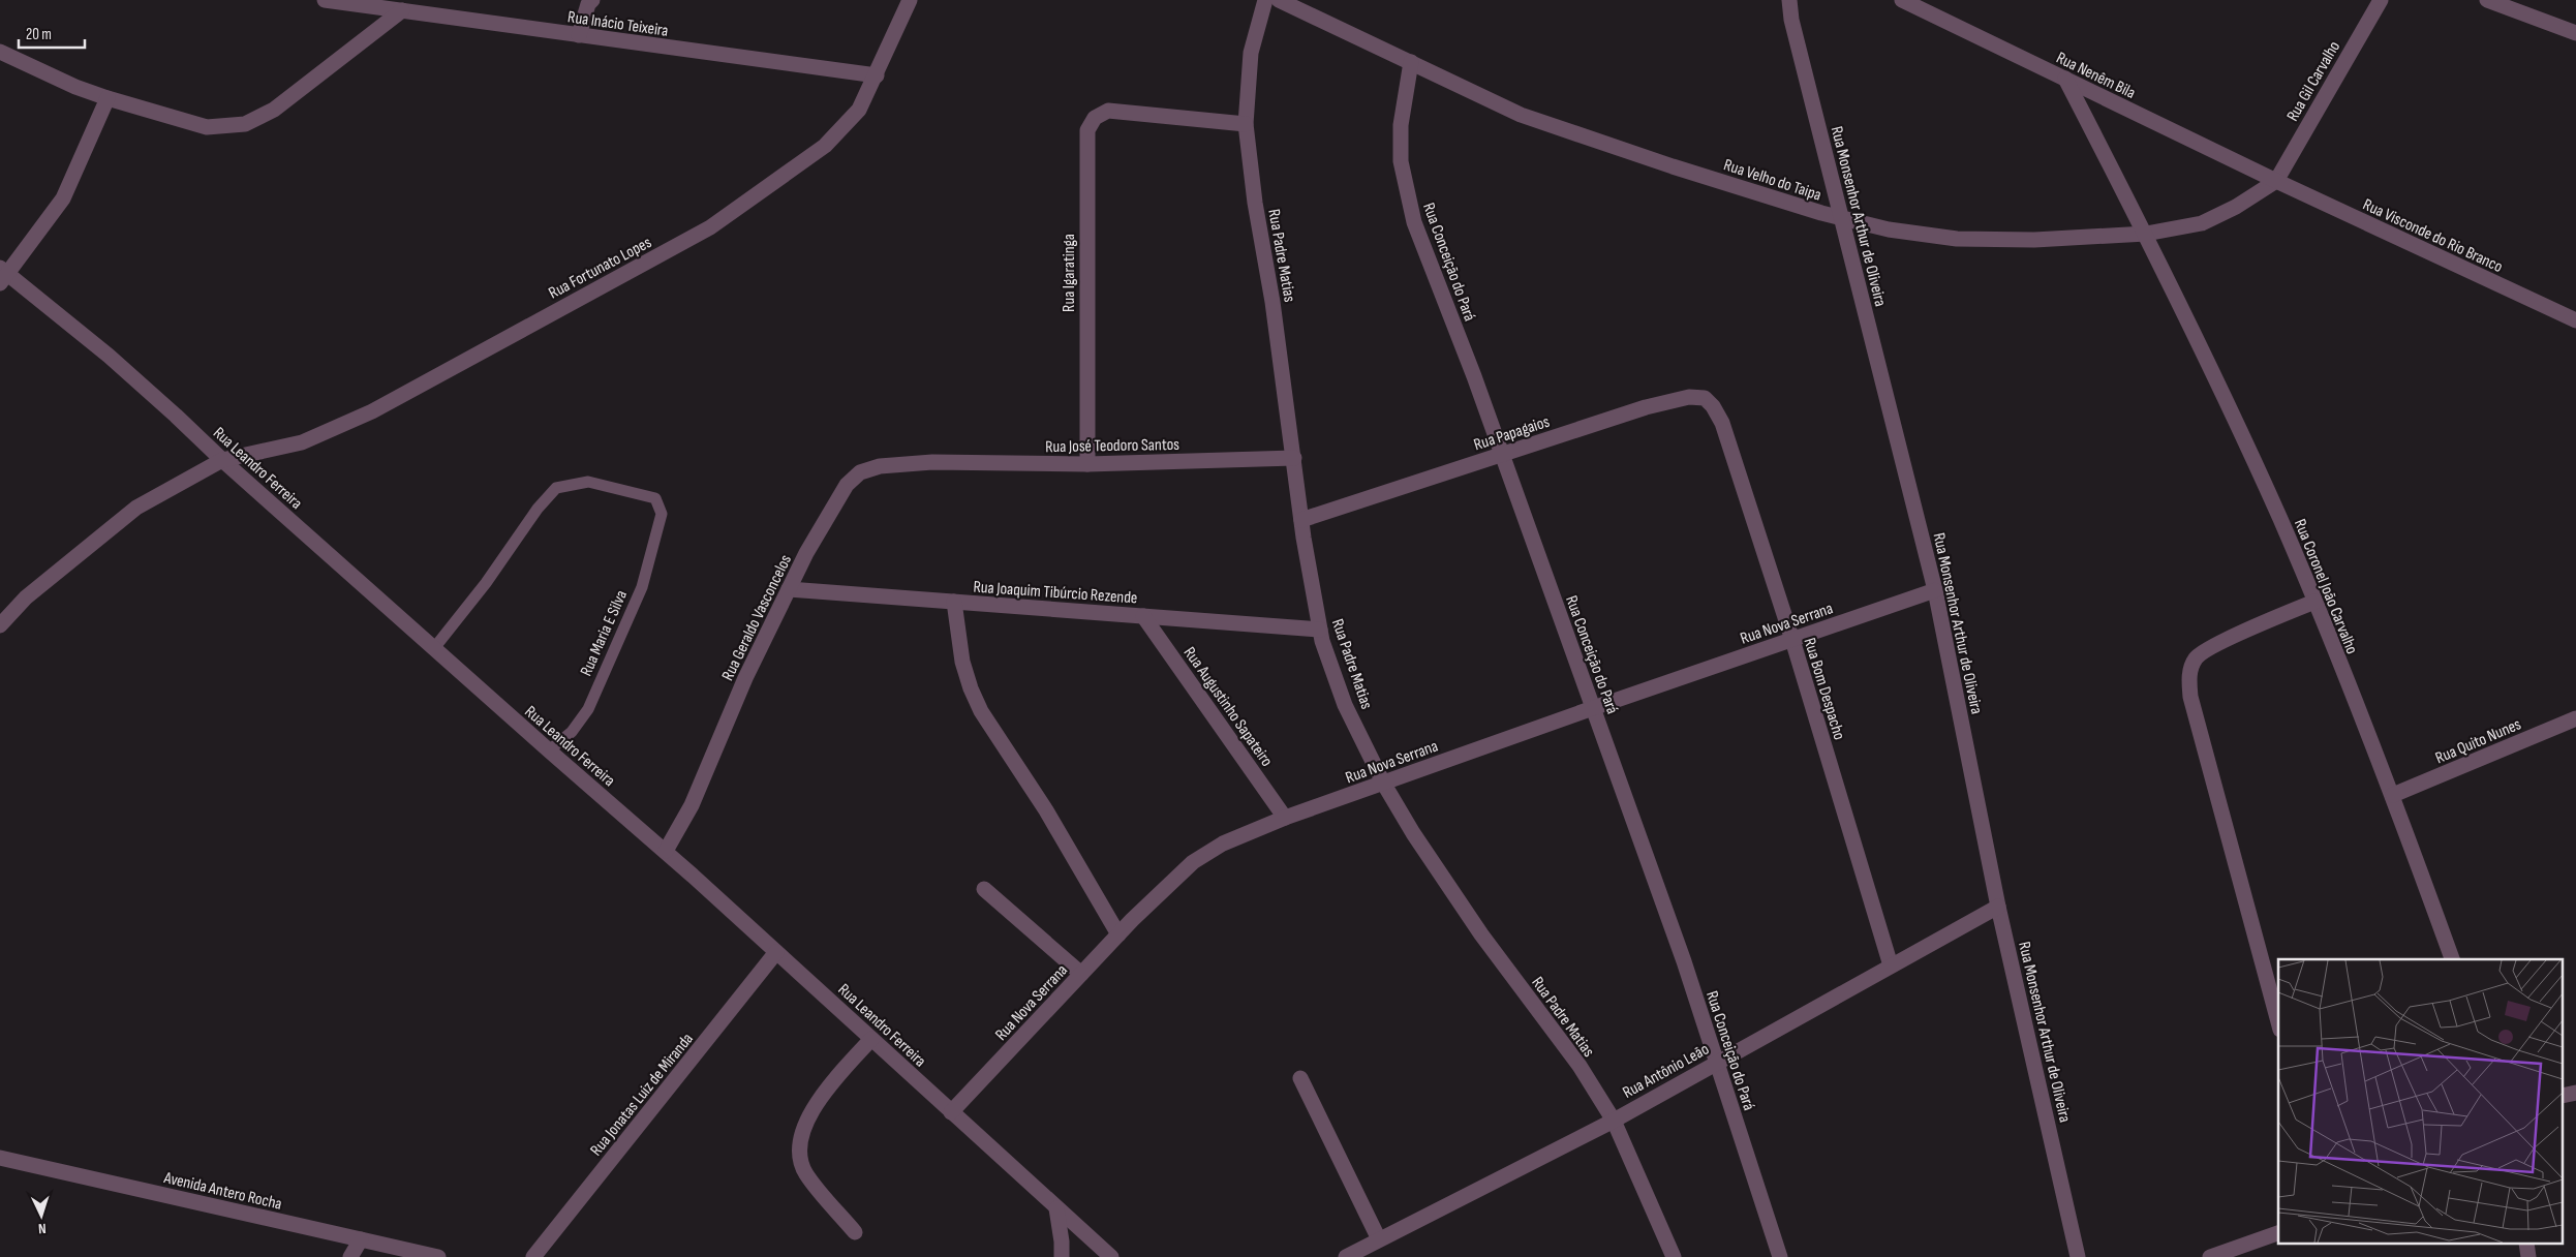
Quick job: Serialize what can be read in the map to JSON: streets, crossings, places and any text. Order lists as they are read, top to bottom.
{
  "streets": {
    "street": [
      "Rua Inácio Teixeira",
      "Rua Nenêm Bila",
      "Rua Gil Carvalho",
      "Rua Velho do Taipa",
      "Rua Monsenhor Arthur de Oliveira",
      "Rua Visconde do Rio Branco",
      "Rua Padre Matias",
      "Rua Conceição do Pará",
      "Rua Fortunato Lopes",
      "Rua Igaratinga",
      "Rua Papagaios",
      "Rua José Teodoro Santos",
      "Rua Leandro Ferreira",
      "Rua Coronel João Carvalho",
      "Rua Joaquim Tibúrcio Rezende",
      "Rua Geraldo Vasconcelos",
      "Rua Nova Serrana",
      "Rua Bom Despacho",
      "Rua Augustinho Sapateiro",
      "Rua Quito Nunes",
      "Rua Antônio Leão",
      "Rua Jonatas Luiz de Miranda",
      "Avenida Antero Rocha"
    ],
    "lane": ["Rua Maria E Silva"]
  },
  "crossings": [
    ["Rua Inácio Teixeira", "Rua Fortunato Lopes"],
    ["Rua Nenêm Bila", "Rua Gil Carvalho"],
    ["Rua Nenêm Bila", "Rua Velho do Taipa"],
    ["Rua Nenêm Bila", "Rua Visconde do Rio Branco"],
    ["Rua Nenêm Bila", "Rua Coronel João Carvalho"],
    ["Rua Gil Carvalho", "Rua Velho do Taipa"],
    ["Rua Gil Carvalho", "Rua Visconde do Rio Branco"],
    ["Rua Velho do Taipa", "Rua Monsenhor Arthur de Oliveira"],
    ["Rua Velho do Taipa", "Rua Visconde do Rio Branco"],
    ["Rua Velho do Taipa", "Rua Conceição do Pará"],
    ["Rua Velho do Taipa", "Rua Coronel João Carvalho"],
    ["Rua Monsenhor Arthur de Oliveira", "Rua Nova Serrana"],
    ["Rua Monsenhor Arthur de Oliveira", "Rua Antônio Leão"],
    ["Rua Padre Matias", "Rua Igaratinga"],
    ["Rua Padre Matias", "Rua Papagaios"],
    ["Rua Padre Matias", "Rua José Teodoro Santos"],
    ["Rua Padre Matias", "Rua Joaquim Tibúrcio Rezende"],
    ["Rua Padre Matias", "Rua Nova Serrana"],
    ["Rua Padre Matias", "Rua Antônio Leão"],
    ["Rua Conceição do Pará", "Rua Papagaios"],
    ["Rua Conceição do Pará", "Rua Nova Serrana"],
    ["Rua Conceição do Pará", "Rua Antônio Leão"],
    ["Rua Fortunato Lopes", "Rua Leandro Ferreira"],
    ["Rua Igaratinga", "Rua José Teodoro Santos"],
    ["Rua Papagaios", "Rua Bom Despacho"],
    ["Rua José Teodoro Santos", "Rua Geraldo Vasconcelos"],
    ["Rua Leandro Ferreira", "Rua Geraldo Vasconcelos"],
    ["Rua Leandro Ferreira", "Rua Nova Serrana"],
    ["Rua Leandro Ferreira", "Rua Maria E Silva"],
    ["Rua Leandro Ferreira", "Rua Jonatas Luiz de Miranda"],
    ["Rua Coronel João Carvalho", "Rua Quito Nunes"],
    ["Rua Joaquim Tibúrcio Rezende", "Rua Geraldo Vasconcelos"],
    ["Rua Joaquim Tibúrcio Rezende", "Rua Augustinho Sapateiro"],
    ["Rua Nova Serrana", "Rua Bom Despacho"],
    ["Rua Nova Serrana", "Rua Augustinho Sapateiro"],
    ["Rua Bom Despacho", "Rua Antônio Leão"]
  ],
  "scale_bar": "20 m",
  "north": "bottom"
}
